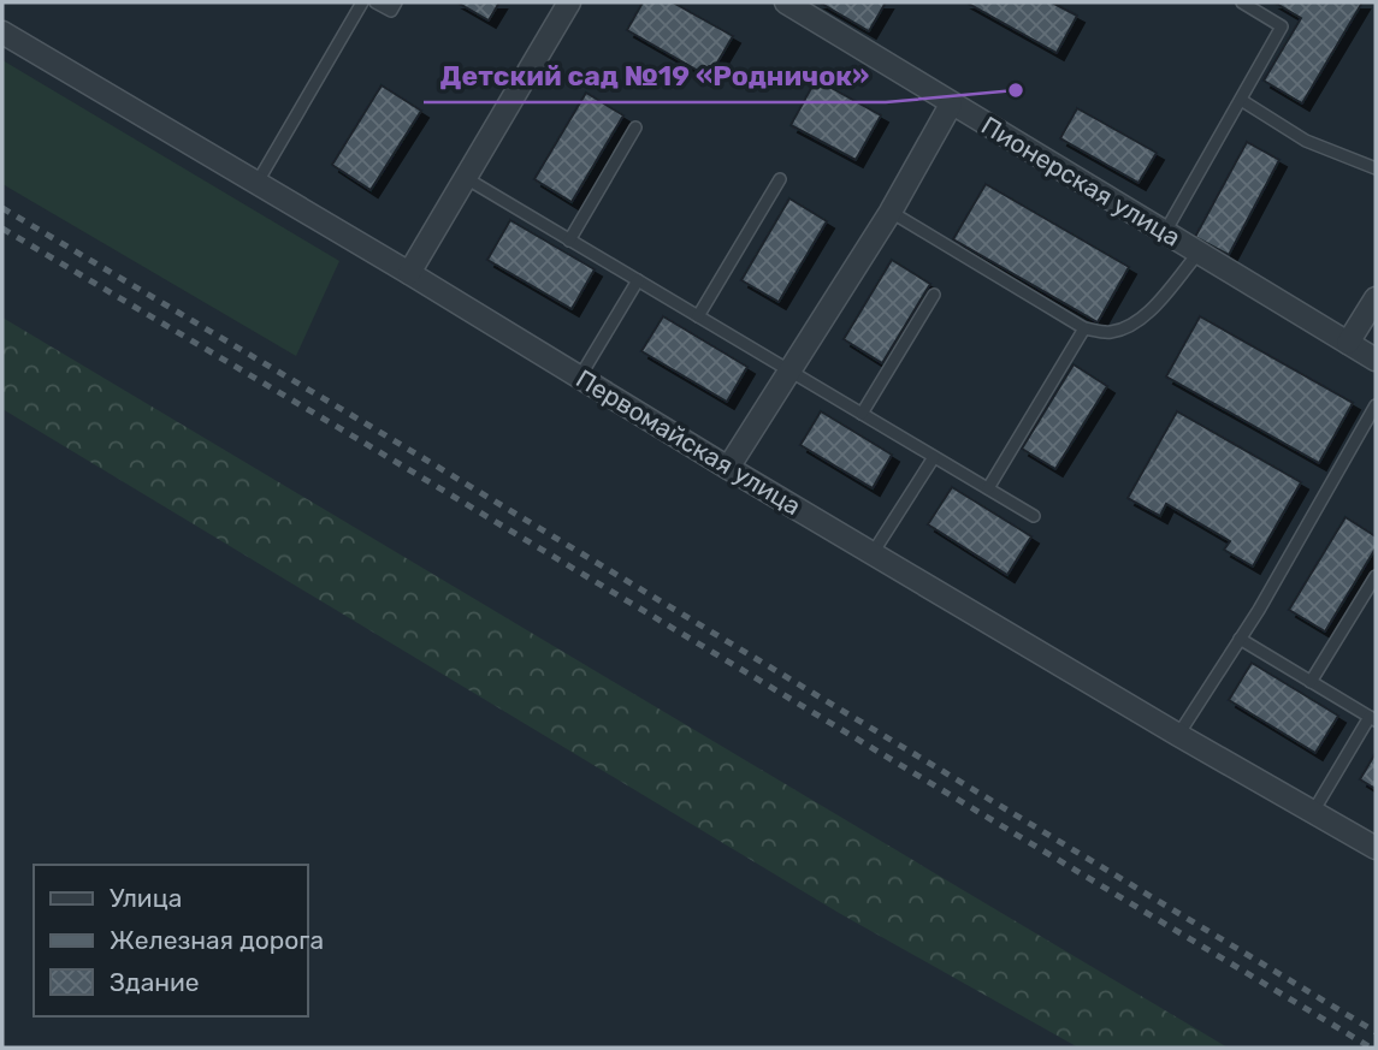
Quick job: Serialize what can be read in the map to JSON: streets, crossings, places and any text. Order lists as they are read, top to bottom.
{
  "streets": {
    "street": ["Пионерская улица", "Первомайская улица"]
  },
  "places": ["Детский сад №19 «Родничок»"],
  "legend": ["Улица", "Железная дорога", "Здание"]
}
